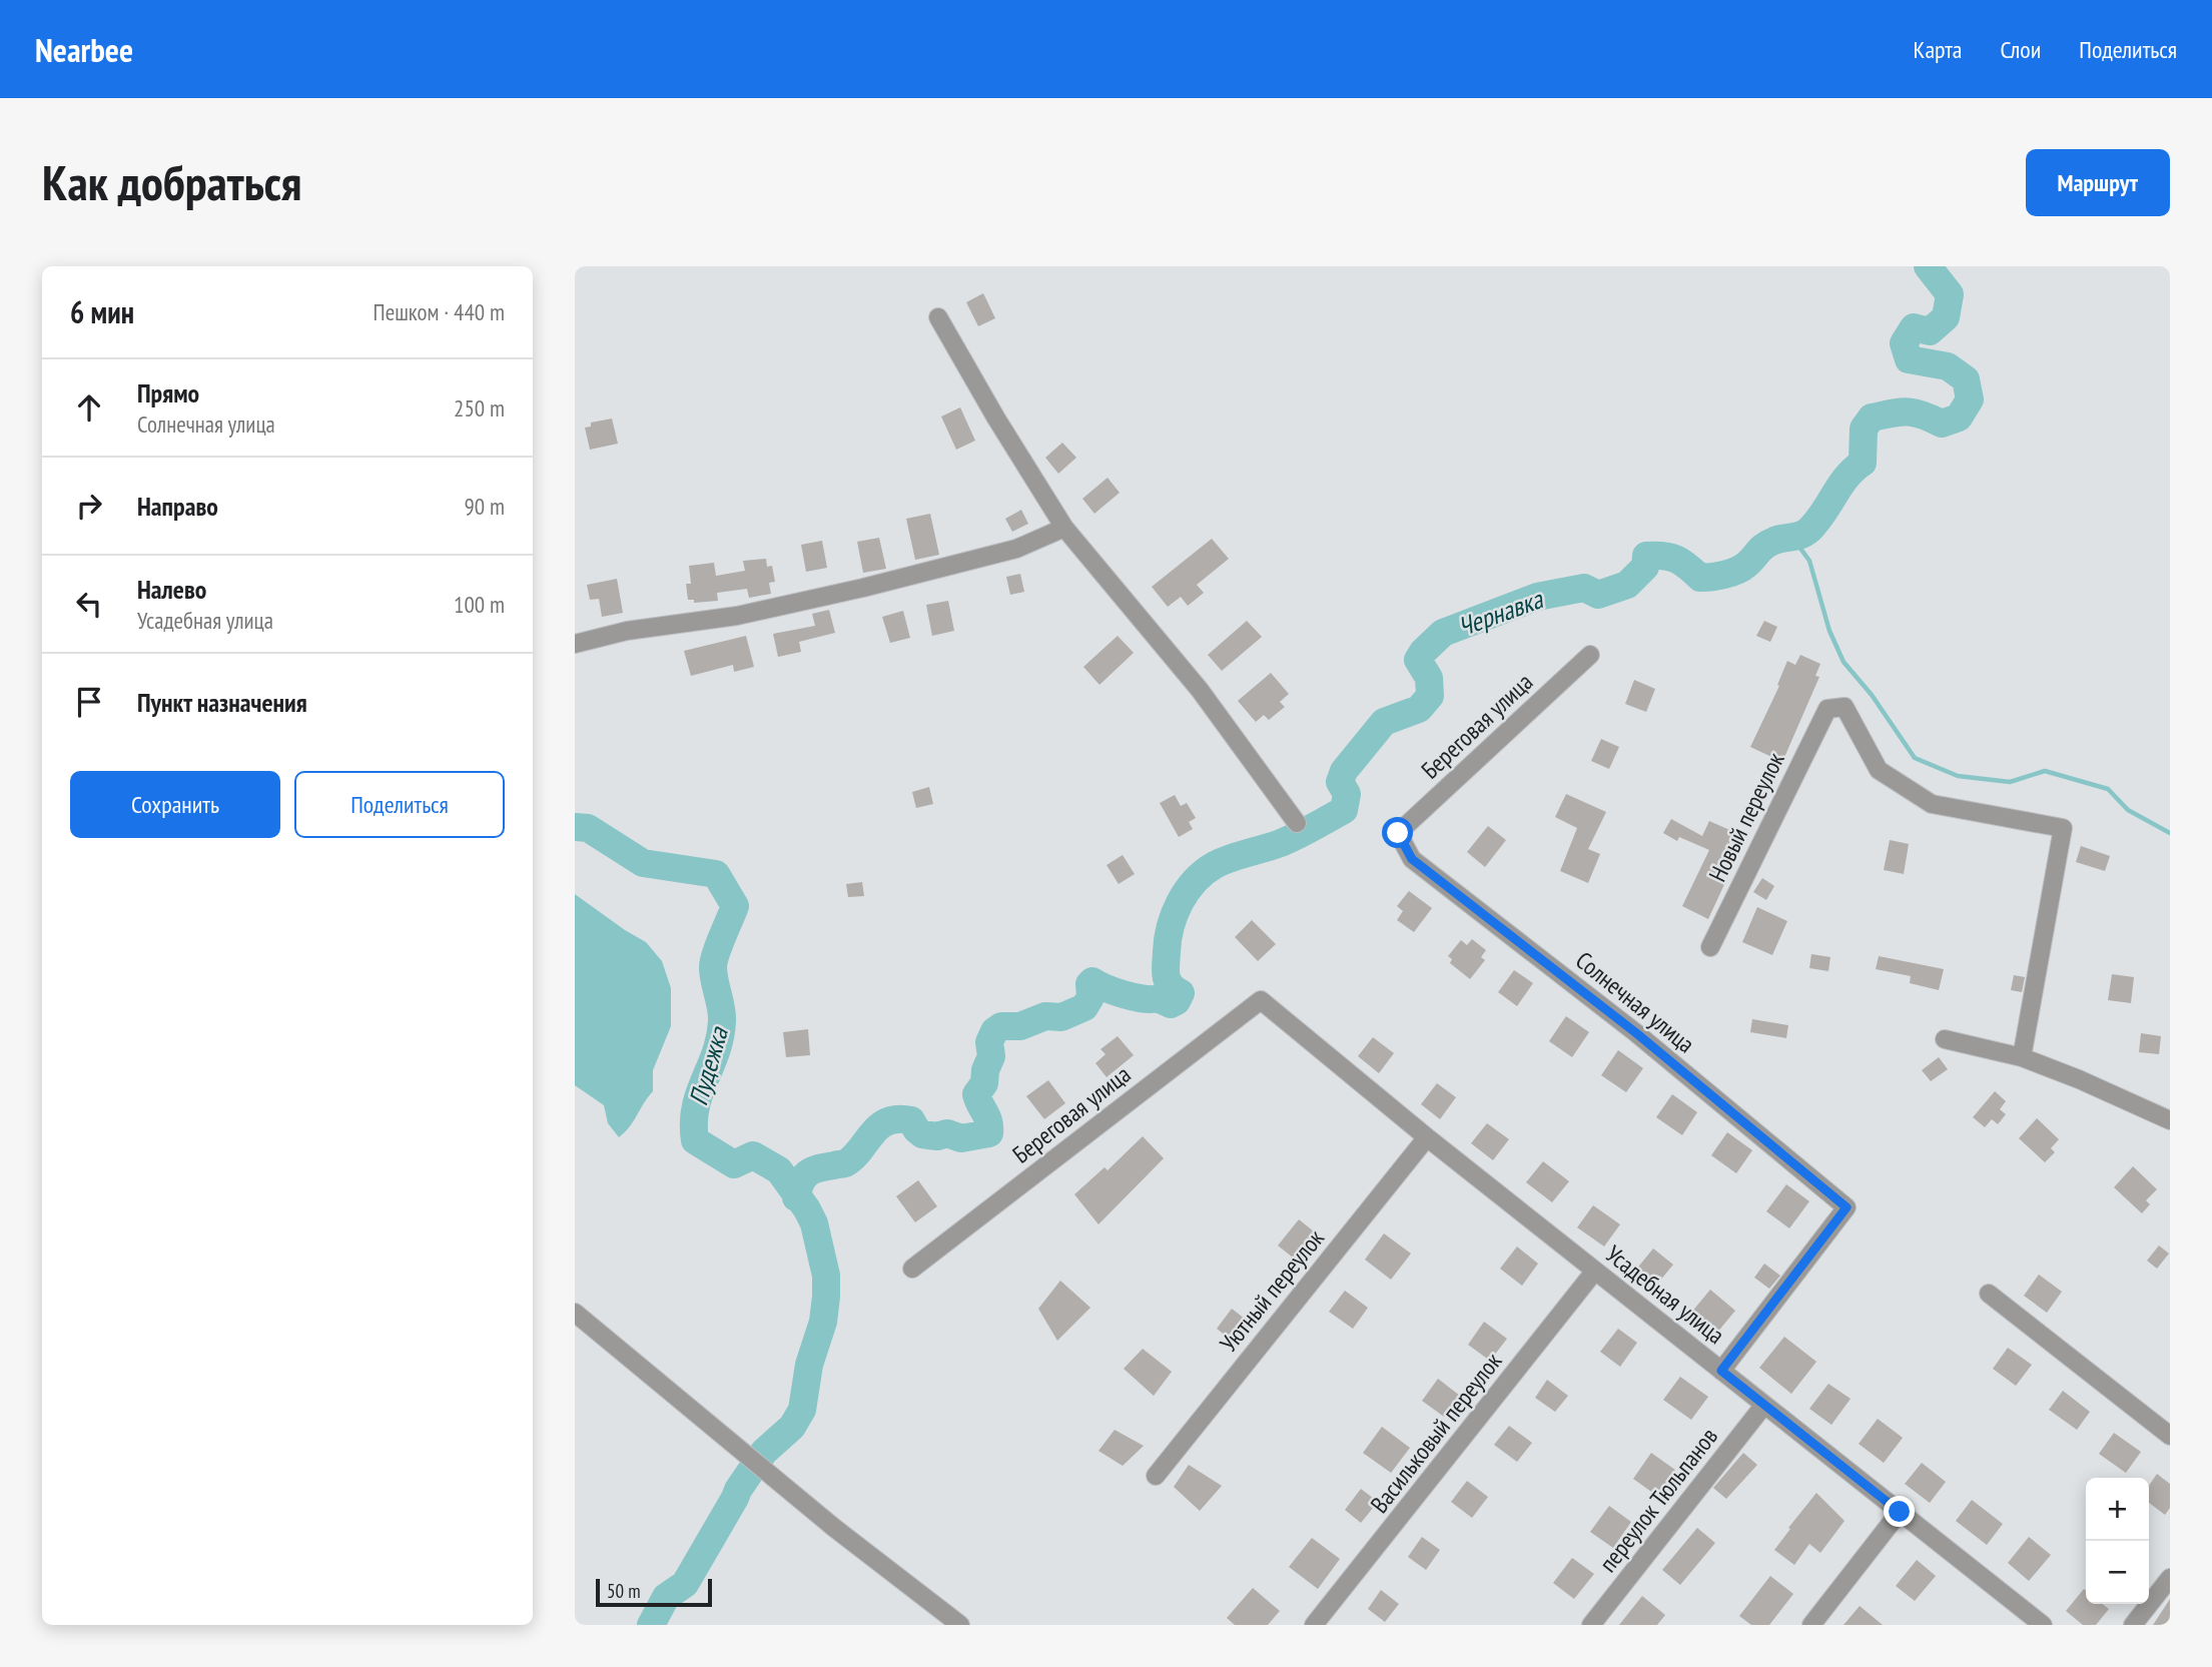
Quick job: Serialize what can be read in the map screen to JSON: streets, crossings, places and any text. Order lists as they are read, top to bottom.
{
  "streets": {
    "street": [
      "Береговая улица",
      "Новый переулок",
      "Солнечная улица",
      "Уютный переулок",
      "Усадебная улица",
      "Васильковый переулок",
      "переулок Тюльпанов"
    ]
  },
  "crossings": [
    ["Береговая улица", "Солнечная улица"],
    ["Береговая улица", "Усадебная улица"],
    ["Солнечная улица", "Усадебная улица"],
    ["Уютный переулок", "Усадебная улица"],
    ["Усадебная улица", "Васильковый переулок"],
    ["Усадебная улица", "переулок Тюльпанов"]
  ],
  "water": ["Чернавка", "Пудежка"],
  "scale_bar": "50 m",
  "page": {
    "header": "Nearbee",
    "nav": ["Карта", "Слои", "Поделиться"],
    "buttons": [
      "Маршрут",
      ["Сохранить", "Поделиться"]
    ],
    "title": "Как добраться",
    "heading": ["6 мин", "Пешком · 440 m"],
    "list": [
      ["Прямо", "Солнечная улица", "250 m"],
      ["Направо", "90 m"],
      ["Налево", "Усадебная улица", "100 m"],
      "Пункт назначения"
    ],
    "map_buttons": ["+", "−"],
    "scale": "50 m"
  }
}
